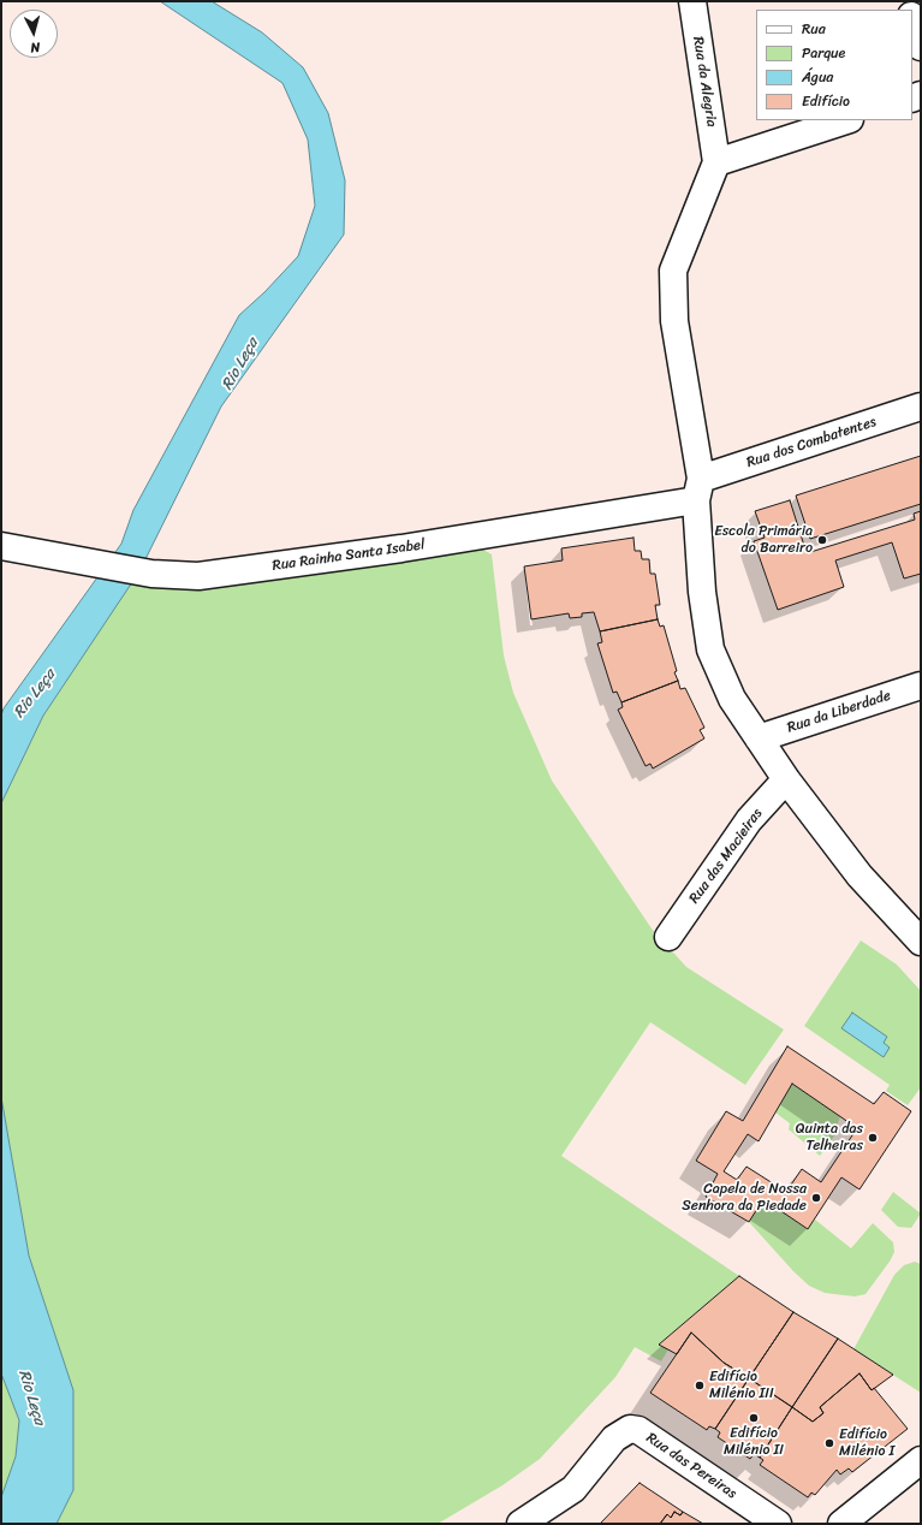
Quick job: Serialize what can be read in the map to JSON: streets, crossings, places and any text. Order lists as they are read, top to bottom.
{
  "streets": {
    "street": [
      "Rua da Alegria",
      "Rua dos Combatentes",
      "Rua Rainha Santa Isabel",
      "Rua da Liberdade",
      "Rua das Macieiras",
      "Rua das Pereiras"
    ]
  },
  "crossings": [
    ["Rua dos Combatentes", "Rua Rainha Santa Isabel"]
  ],
  "water": ["Rio Leça"],
  "places": [
    "Escola Primária do Barreiro",
    "Quinta das Telheiras",
    "Capela de Nossa Senhora da Piedade",
    "Edifício Milénio III",
    "Edifício Milénio II",
    "Edifício Milénio I"
  ],
  "legend": [
    "Rua",
    "Parque",
    "Água",
    "Edifício"
  ],
  "north": "bottom"
}
